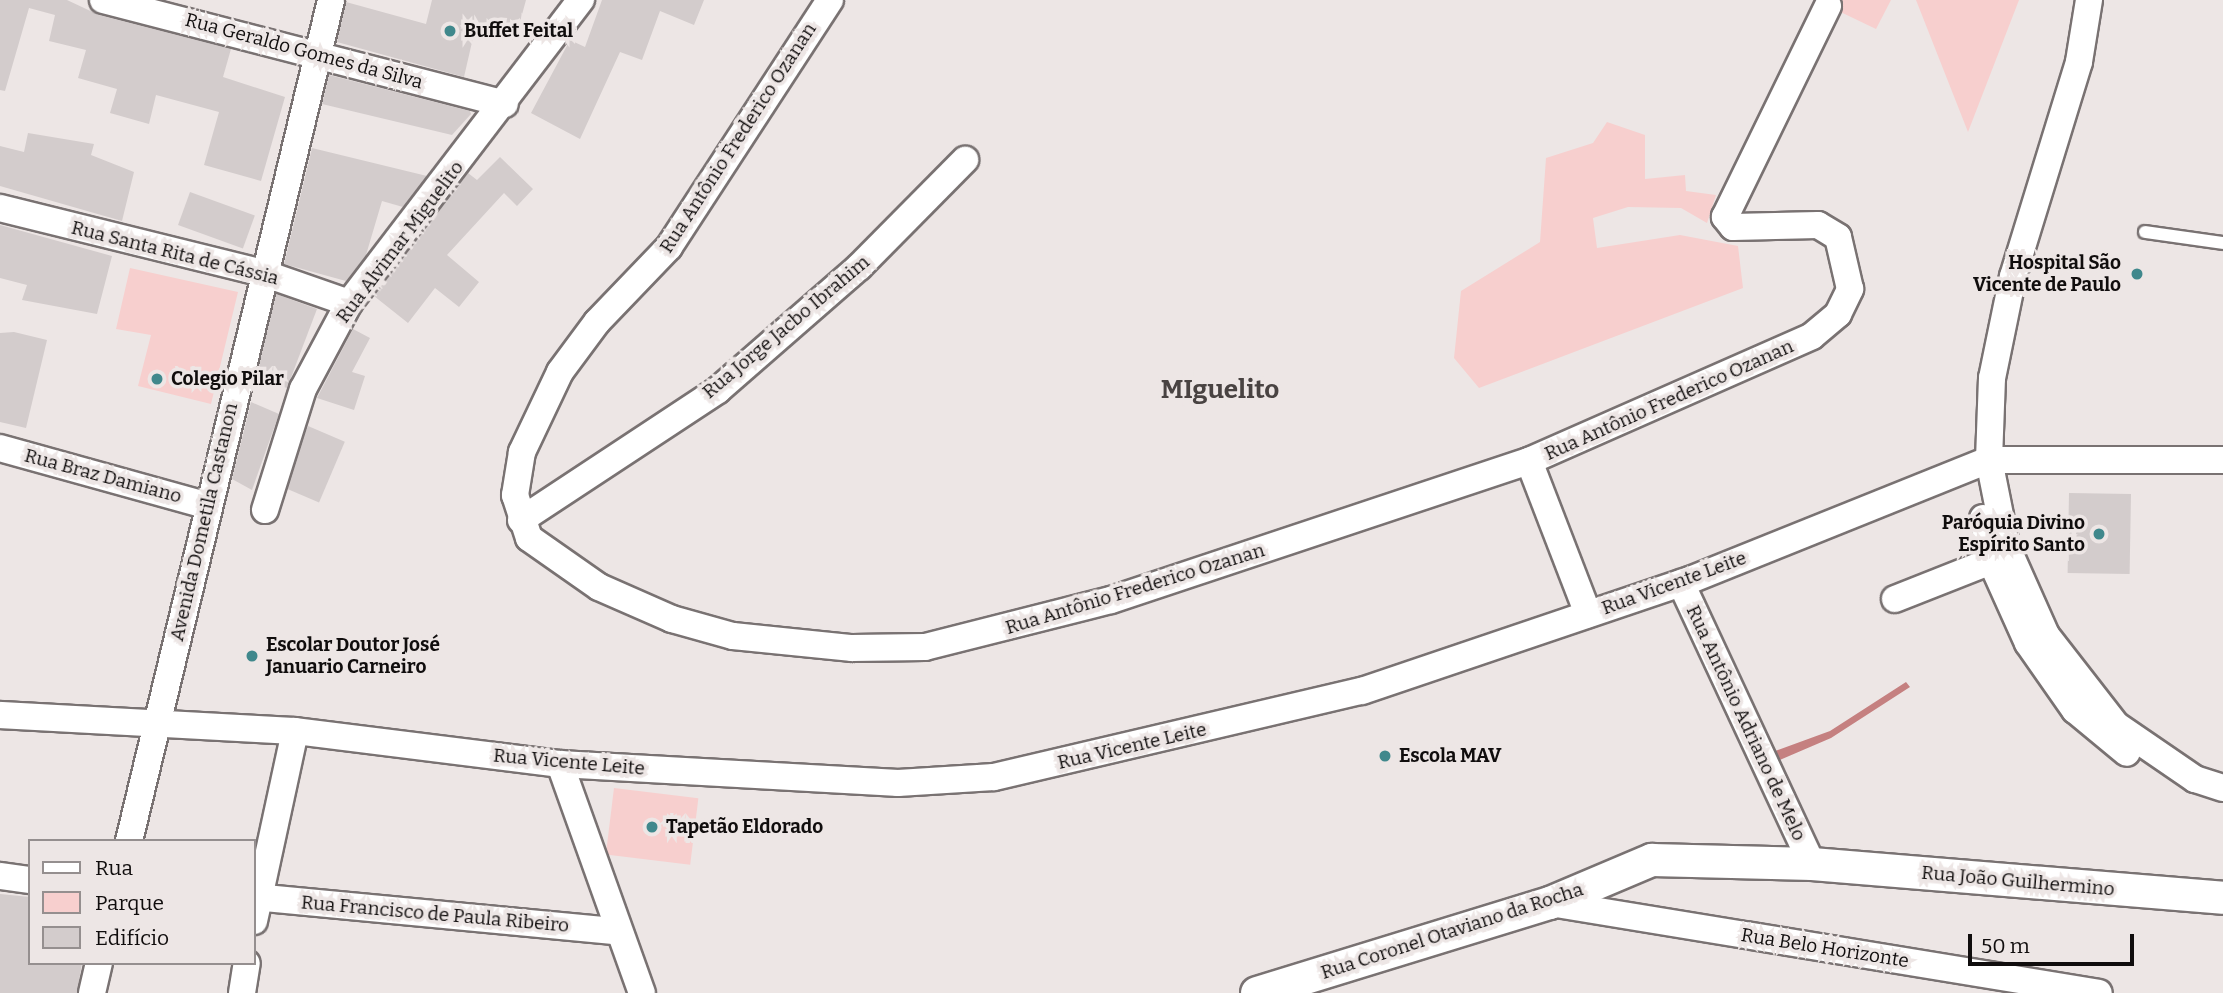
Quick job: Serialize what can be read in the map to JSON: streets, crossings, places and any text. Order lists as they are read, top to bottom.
{
  "streets": {
    "street": [
      "Rua Geraldo Gomes da Silva",
      "Rua Antônio Frederico Ozanan",
      "Rua Alvimar Miguelito",
      "Rua Santa Rita de Cássia",
      "Rua Jorge Jacbo Ibrahim",
      "Rua Braz Damiano",
      "Avenida Dometila Castanon",
      "Rua Vicente Leite",
      "Rua Antônio Adriano de Melo",
      "Rua João Guilhermino",
      "Rua Francisco de Paula Ribeiro",
      "Rua Coronel Otaviano da Rocha",
      "Rua Belo Horizonte"
    ]
  },
  "crossings": [
    ["Rua Geraldo Gomes da Silva", "Rua Alvimar Miguelito"],
    ["Rua Geraldo Gomes da Silva", "Avenida Dometila Castanon"],
    ["Rua Antônio Frederico Ozanan", "Rua Jorge Jacbo Ibrahim"],
    ["Rua Alvimar Miguelito", "Rua Santa Rita de Cássia"],
    ["Rua Santa Rita de Cássia", "Avenida Dometila Castanon"],
    ["Rua Braz Damiano", "Avenida Dometila Castanon"],
    ["Avenida Dometila Castanon", "Rua Vicente Leite"],
    ["Rua Vicente Leite", "Rua Antônio Adriano de Melo"],
    ["Rua Antônio Adriano de Melo", "Rua João Guilhermino"],
    ["Rua Antônio Adriano de Melo", "Rua Coronel Otaviano da Rocha"],
    ["Rua João Guilhermino", "Rua Coronel Otaviano da Rocha"],
    ["Rua Coronel Otaviano da Rocha", "Rua Belo Horizonte"]
  ],
  "districts": ["MIguelito"],
  "places": [
    "Buffet Feital",
    "Hospital São Vicente de Paulo",
    "Colegio Pilar",
    "Paróquia Divino Espírito Santo",
    "Escolar Doutor José Januario Carneiro",
    "Escola MAV",
    "Tapetão Eldorado"
  ],
  "legend": ["Rua", "Parque", "Edifício"],
  "scale_bar": "50 m"
}
